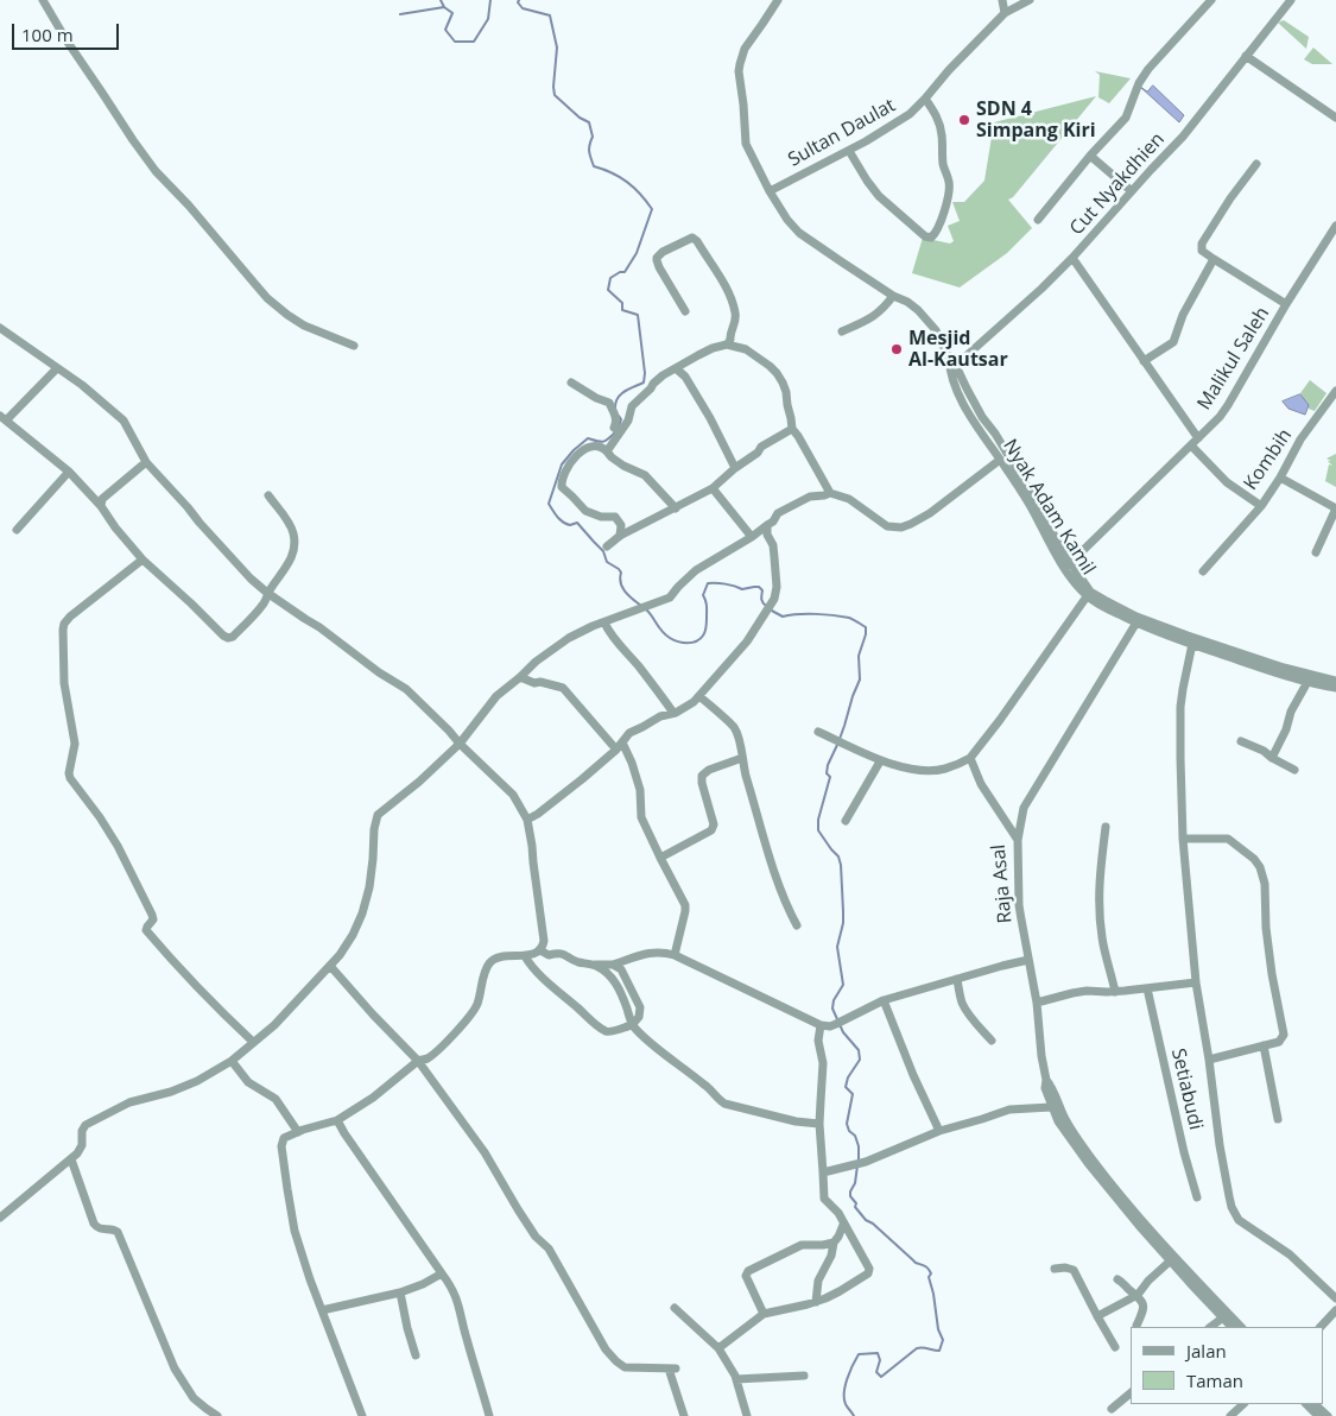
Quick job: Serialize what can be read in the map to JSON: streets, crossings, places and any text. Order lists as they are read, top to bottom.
{
  "streets": {
    "street": [
      "Sultan Daulat",
      "Cut Nyakdhien",
      "Malikul Saleh",
      "Kombih",
      "Nyak Adam Kamil",
      "Raja Asal",
      "Setiabudi"
    ]
  },
  "crossings": [
    ["Sultan Daulat", "Nyak Adam Kamil"],
    ["Cut Nyakdhien", "Kombih"],
    ["Cut Nyakdhien", "Nyak Adam Kamil"],
    ["Malikul Saleh", "Kombih"],
    ["Malikul Saleh", "Nyak Adam Kamil"]
  ],
  "places": ["SDN 4 Simpang Kiri", "Mesjid Al-Kautsar"],
  "legend": ["Jalan", "Taman"],
  "scale_bar": "100 m"
}
